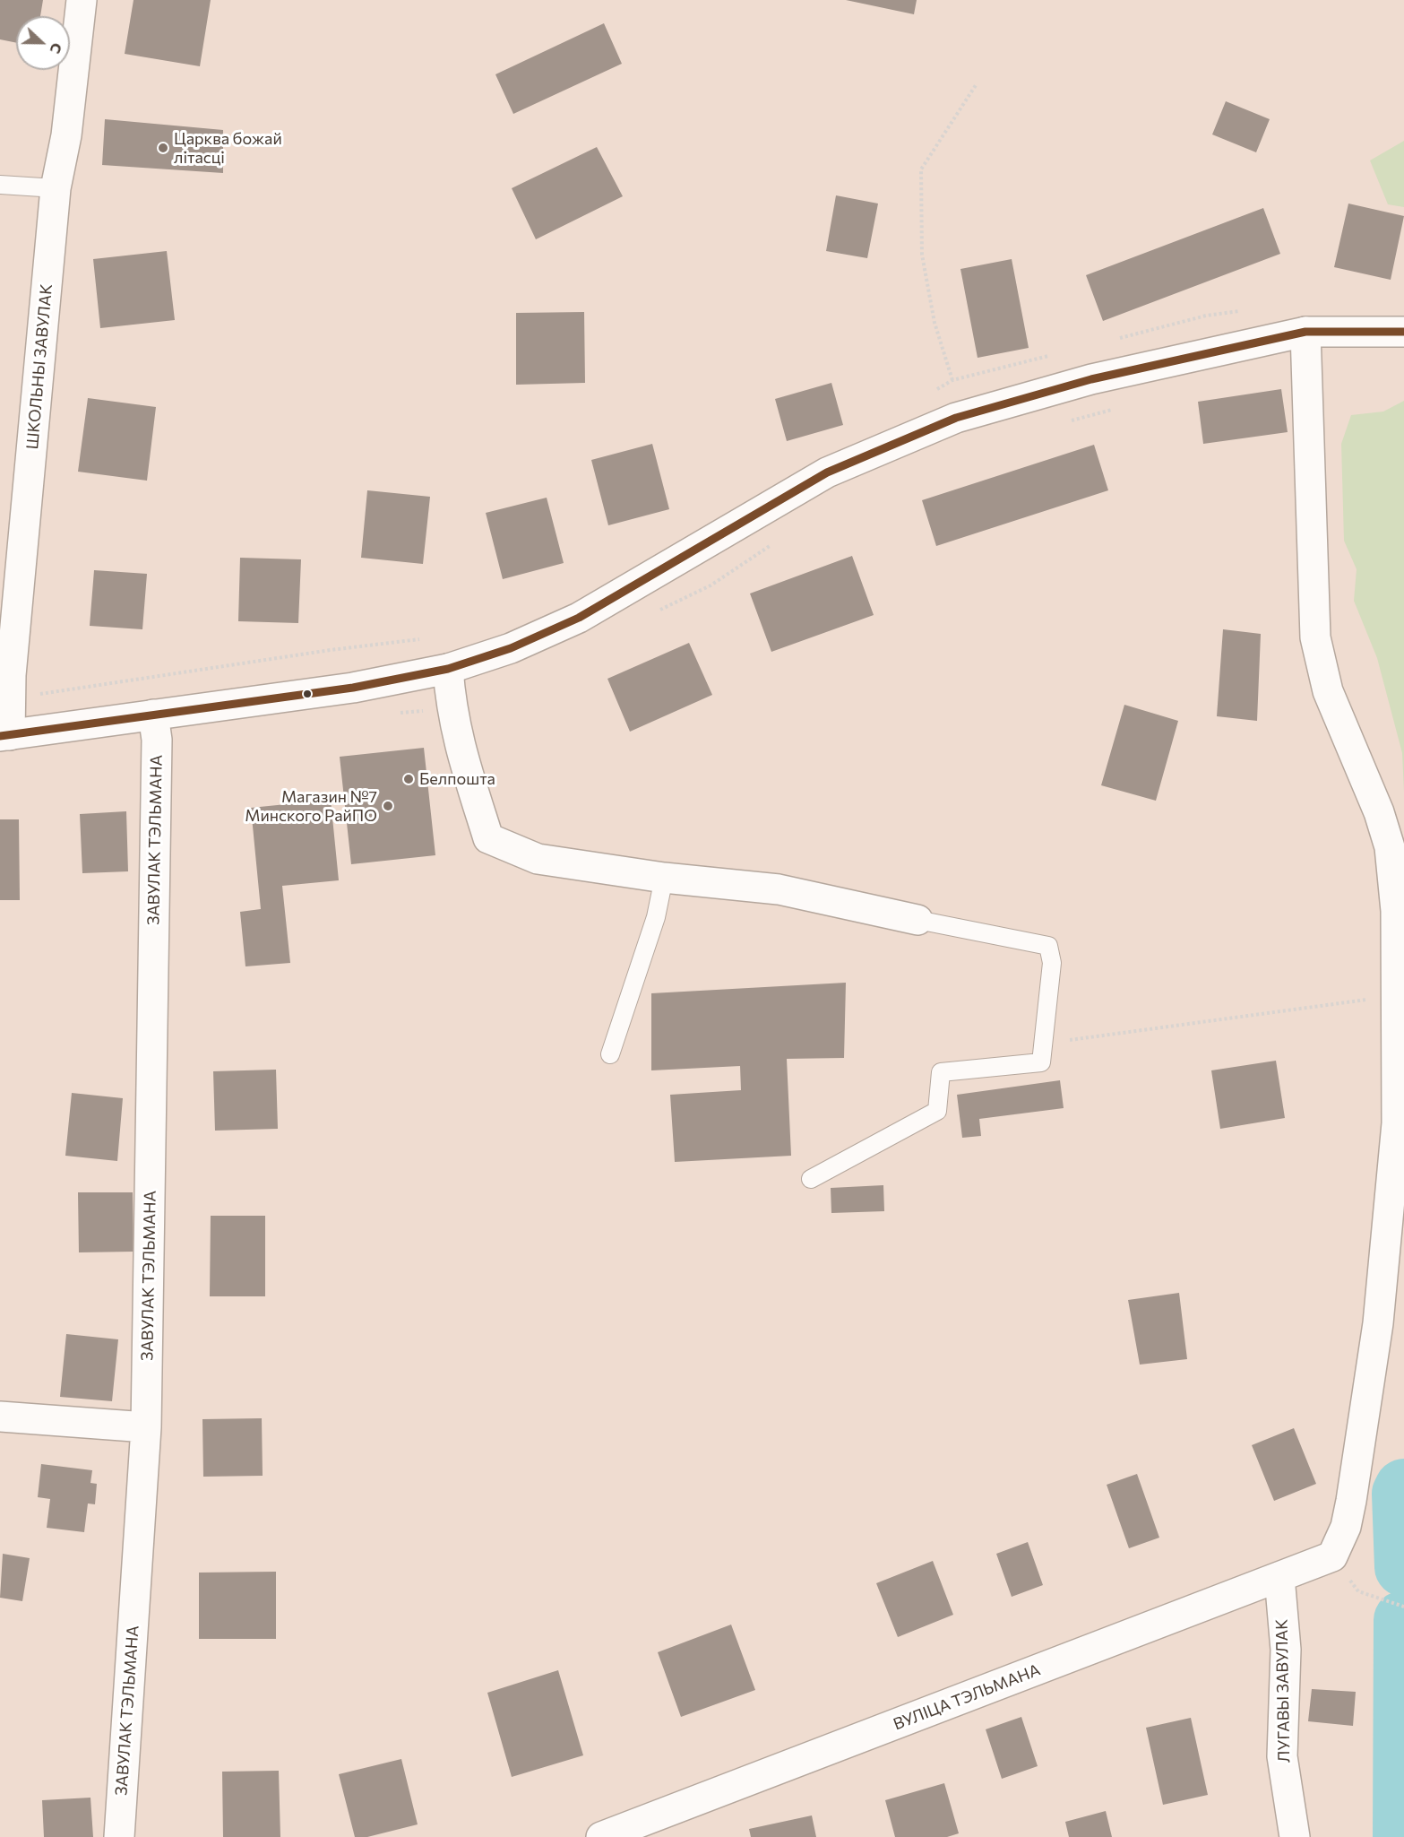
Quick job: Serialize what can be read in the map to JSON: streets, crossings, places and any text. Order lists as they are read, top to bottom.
{
  "streets": {
    "street": [
      "ШКОЛЬНЫ ЗАВУЛАК",
      "ЗАВУЛАК ТЭЛЬМАНА",
      "ЛУГАВЫ ЗАВУЛАК",
      "ВУЛІЦА ТЭЛЬМАНА"
    ]
  },
  "crossings": [
    ["ЛУГАВЫ ЗАВУЛАК", "ВУЛІЦА ТЭЛЬМАНА"]
  ],
  "places": ["Царква божай літасці", "Белпошта", "Магазин №7 Минского РайПО"],
  "north": "right"
}
